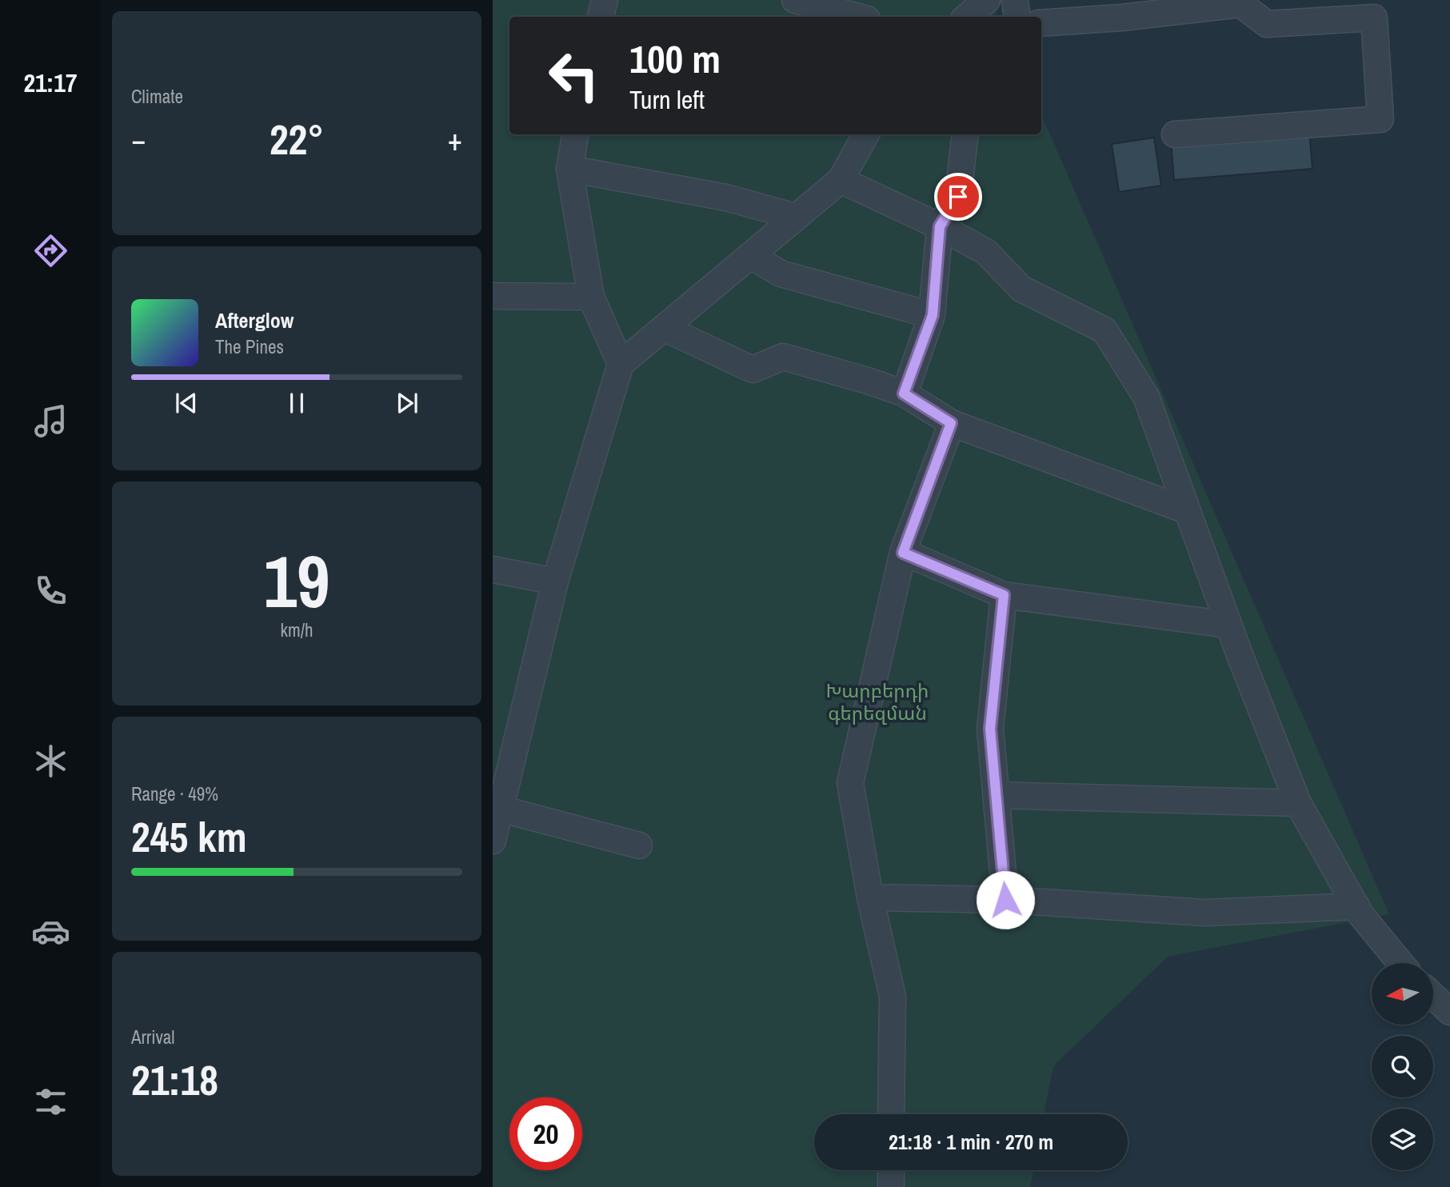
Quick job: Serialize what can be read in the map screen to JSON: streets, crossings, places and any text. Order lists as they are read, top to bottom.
{
  "parks": ["Խարբերդի գերեզման"],
  "north": "left",
  "page": {
    "tabs": "21:17",
    "tile": [
      "Climate",
      ["19", "km/h"],
      ["Range · 49%", "245 km"],
      ["Arrival", "21:18"]
    ],
    "turn": ["100 m", "Turn left"],
    "heat": ["−", "22°", "+"],
    "song": ["Afterglow", "The Pines"],
    "limit": "20",
    "trip": "21:18 · 1 min · 270 m"
  }
}
